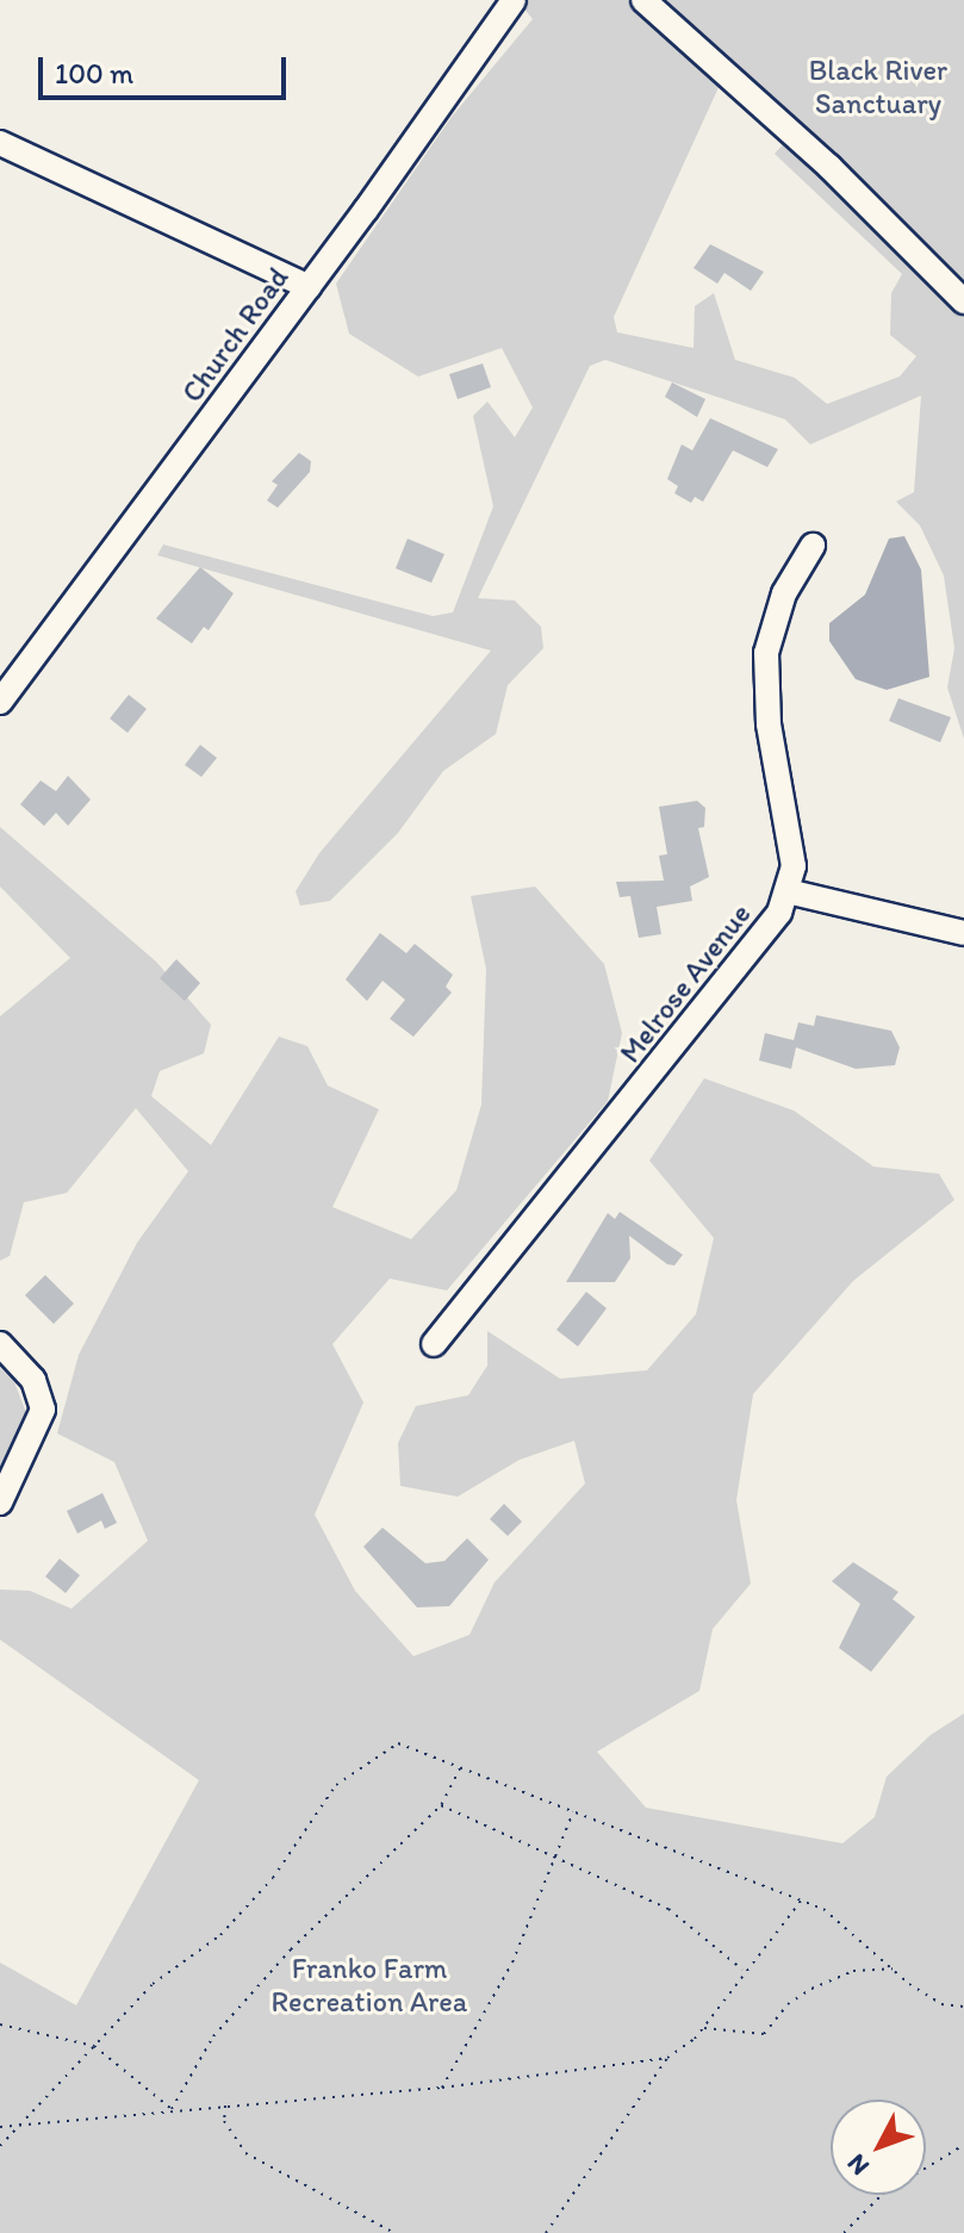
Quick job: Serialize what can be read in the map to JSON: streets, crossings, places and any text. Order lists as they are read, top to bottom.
{
  "streets": {
    "street": ["Church Road", "Melrose Avenue"]
  },
  "parks": ["Black River Sanctuary", "Franko Farm Recreation Area"],
  "scale_bar": "100 m",
  "north": "bottom left"
}
